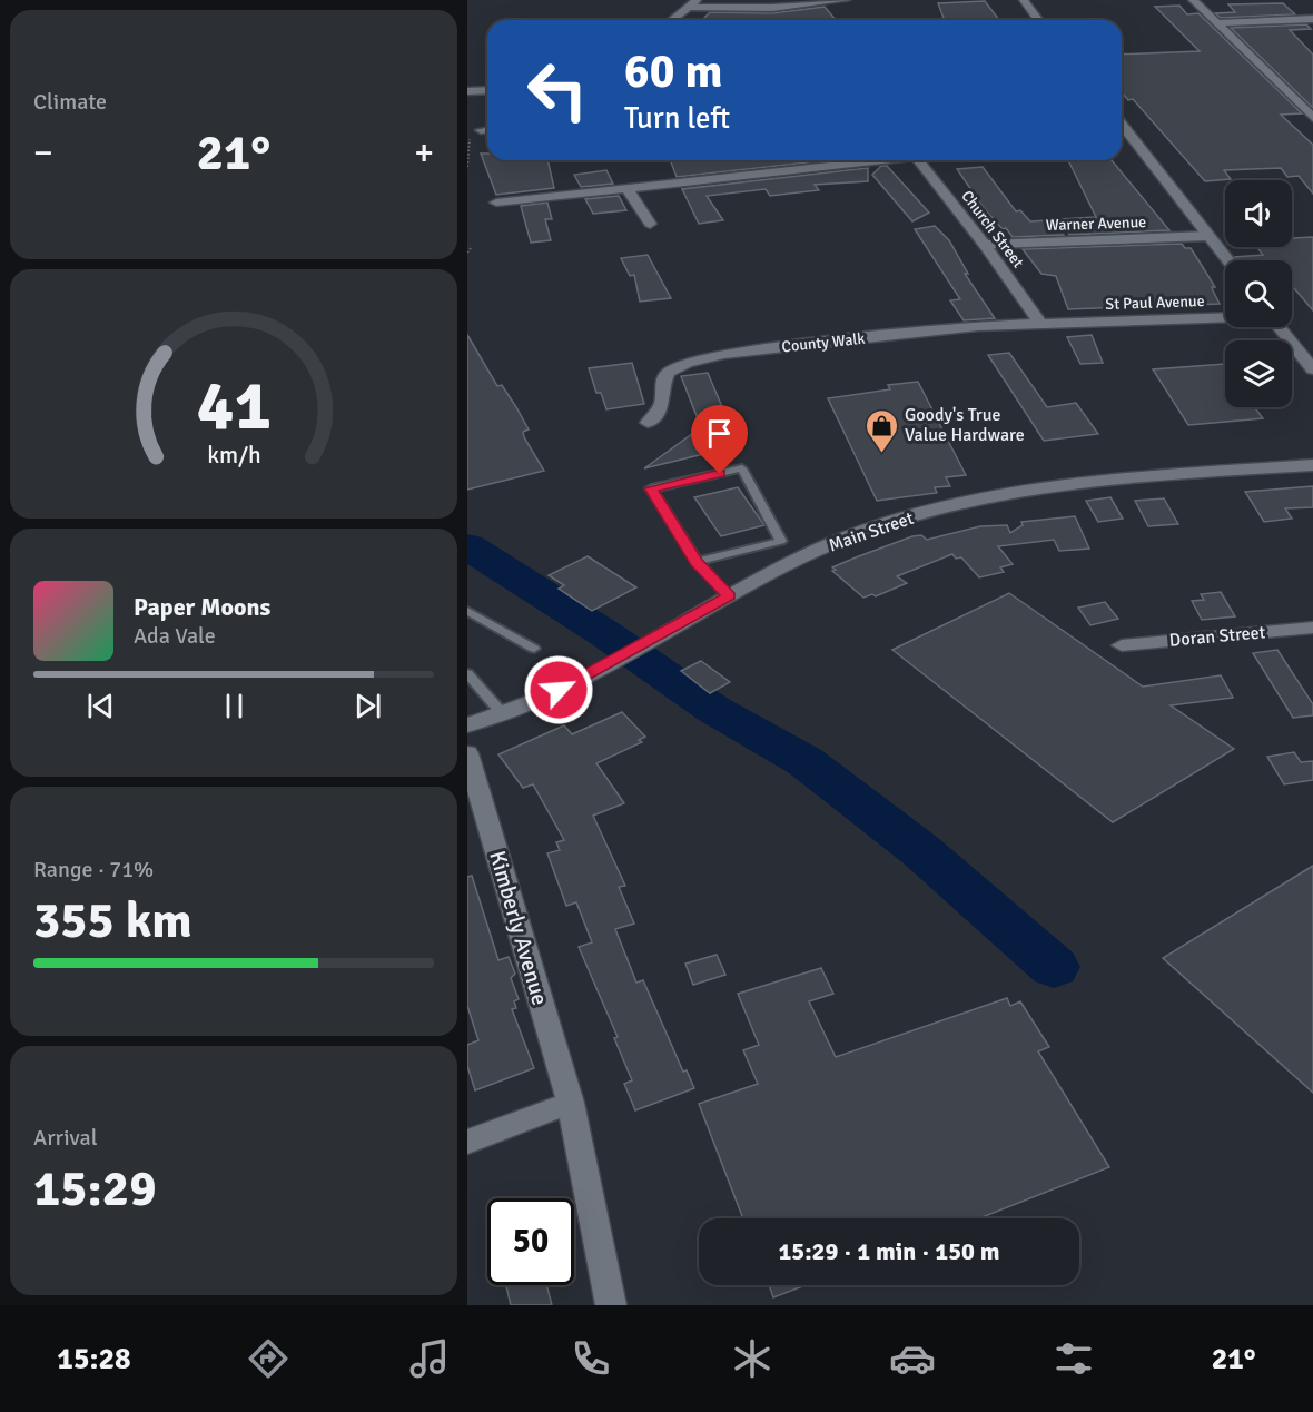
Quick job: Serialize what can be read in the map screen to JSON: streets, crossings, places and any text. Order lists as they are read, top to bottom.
{
  "streets": {
    "street": [
      "Warner Avenue",
      "Church Street",
      "St Paul Avenue",
      "County Walk",
      "Main Street",
      "Doran Street",
      "Kimberly Avenue"
    ]
  },
  "crossings": [
    ["Warner Avenue", "Church Street"],
    ["Church Street", "St Paul Avenue"],
    ["Church Street", "County Walk"],
    ["St Paul Avenue", "County Walk"]
  ],
  "places": {
    "shop": ["Goody's True Value Hardware"]
  },
  "page": {
    "tile": [
      "Climate",
      ["Range · 71%", "355 km"],
      ["Arrival", "15:29"]
    ],
    "turn": ["60 m", "Turn left"],
    "heat": ["−", "21°", "+"],
    "song": ["Paper Moons", "Ada Vale"],
    "limit": "50",
    "trip": "15:29 · 1 min · 150 m",
    "tabs": ["15:28", "21°"],
    "gauge": ["41", "km/h"]
  }
}
